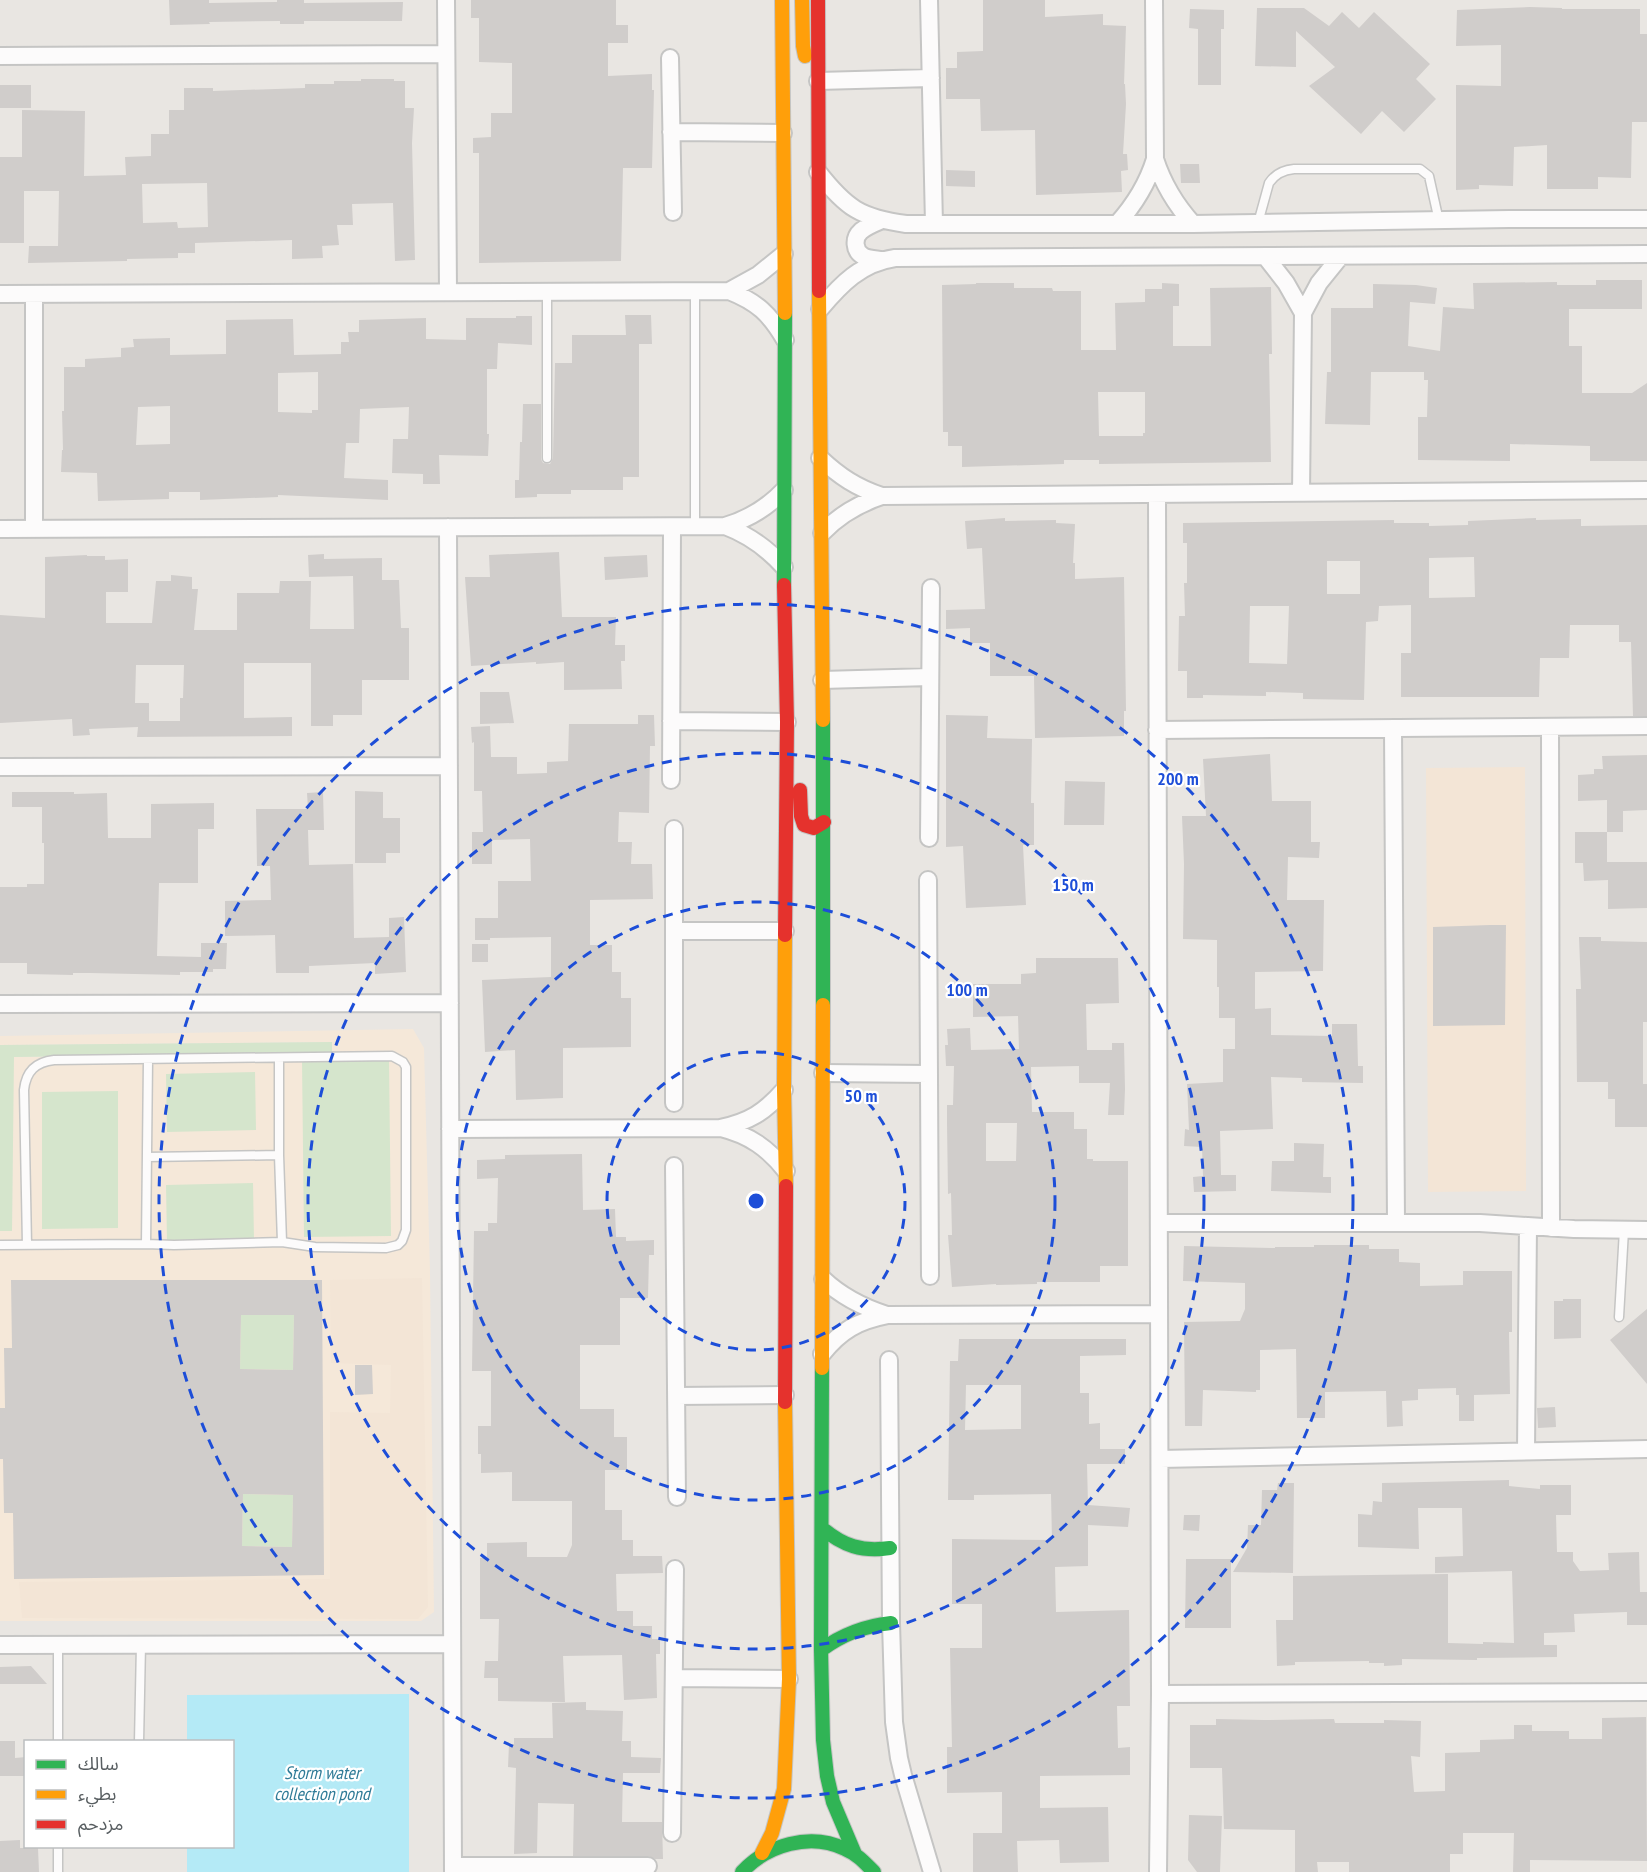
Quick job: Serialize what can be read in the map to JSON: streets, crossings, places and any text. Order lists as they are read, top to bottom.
{
  "water": ["Storm water collection pond"],
  "legend": ["سالك", "بطيء", "مزدحم"],
  "rings": [
    "200 m",
    "150 m",
    "100 m",
    "50 m"
  ]
}
